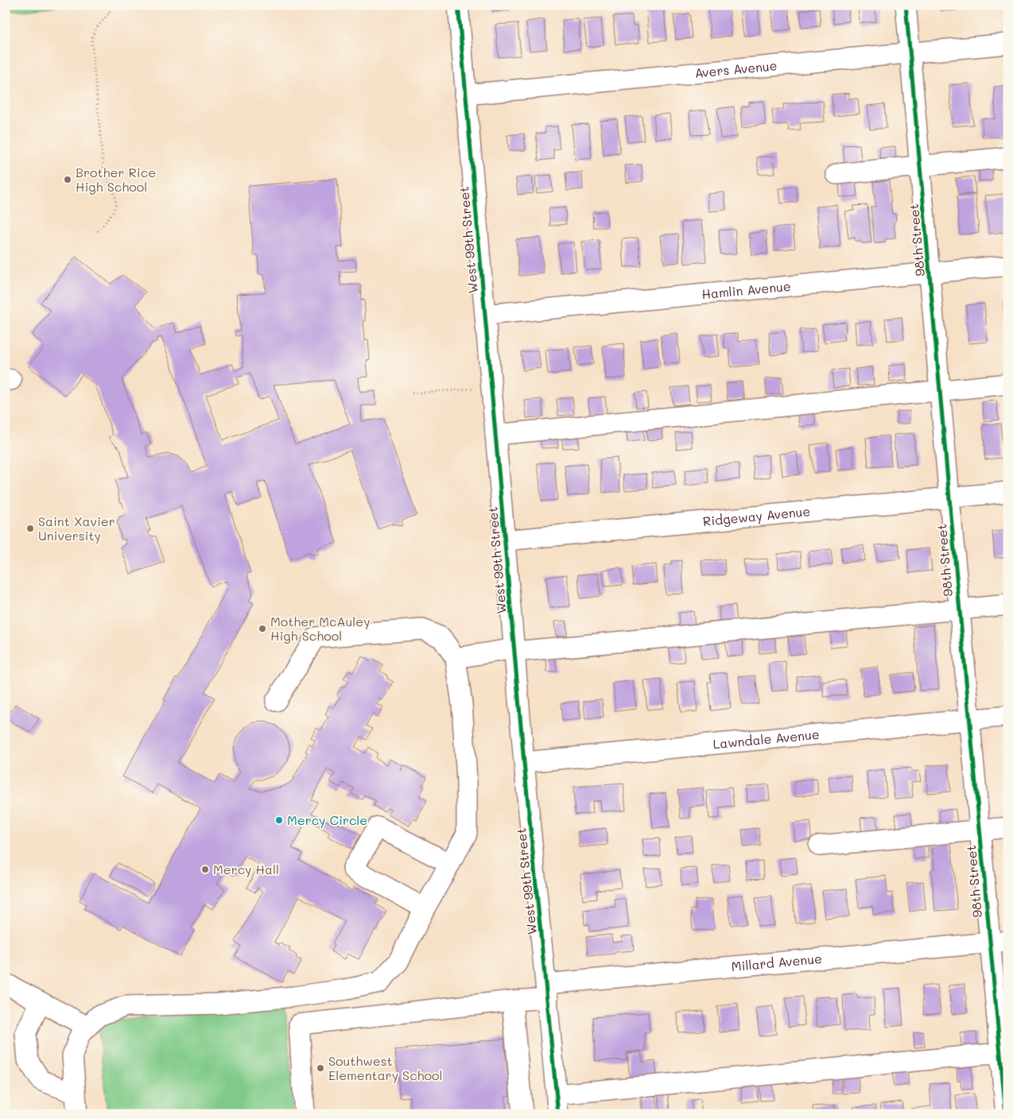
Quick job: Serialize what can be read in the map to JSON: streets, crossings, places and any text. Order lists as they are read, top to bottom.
{
  "streets": {
    "street": [
      "Avers Avenue",
      "West 99th Street",
      "98th Street",
      "Hamlin Avenue",
      "Ridgeway Avenue",
      "Lawndale Avenue",
      "Millard Avenue"
    ]
  },
  "crossings": [
    ["Avers Avenue", "West 99th Street"],
    ["Avers Avenue", "98th Street"],
    ["West 99th Street", "Hamlin Avenue"],
    ["West 99th Street", "Ridgeway Avenue"],
    ["West 99th Street", "Lawndale Avenue"],
    ["West 99th Street", "Millard Avenue"],
    ["98th Street", "Hamlin Avenue"],
    ["98th Street", "Ridgeway Avenue"],
    ["98th Street", "Lawndale Avenue"],
    ["98th Street", "Millard Avenue"]
  ],
  "places": [
    "Brother Rice High School",
    "Saint Xavier University",
    "Mother McAuley High School",
    "Mercy Circle",
    "Mercy Hall",
    "Southwest Elementary School"
  ]
}
